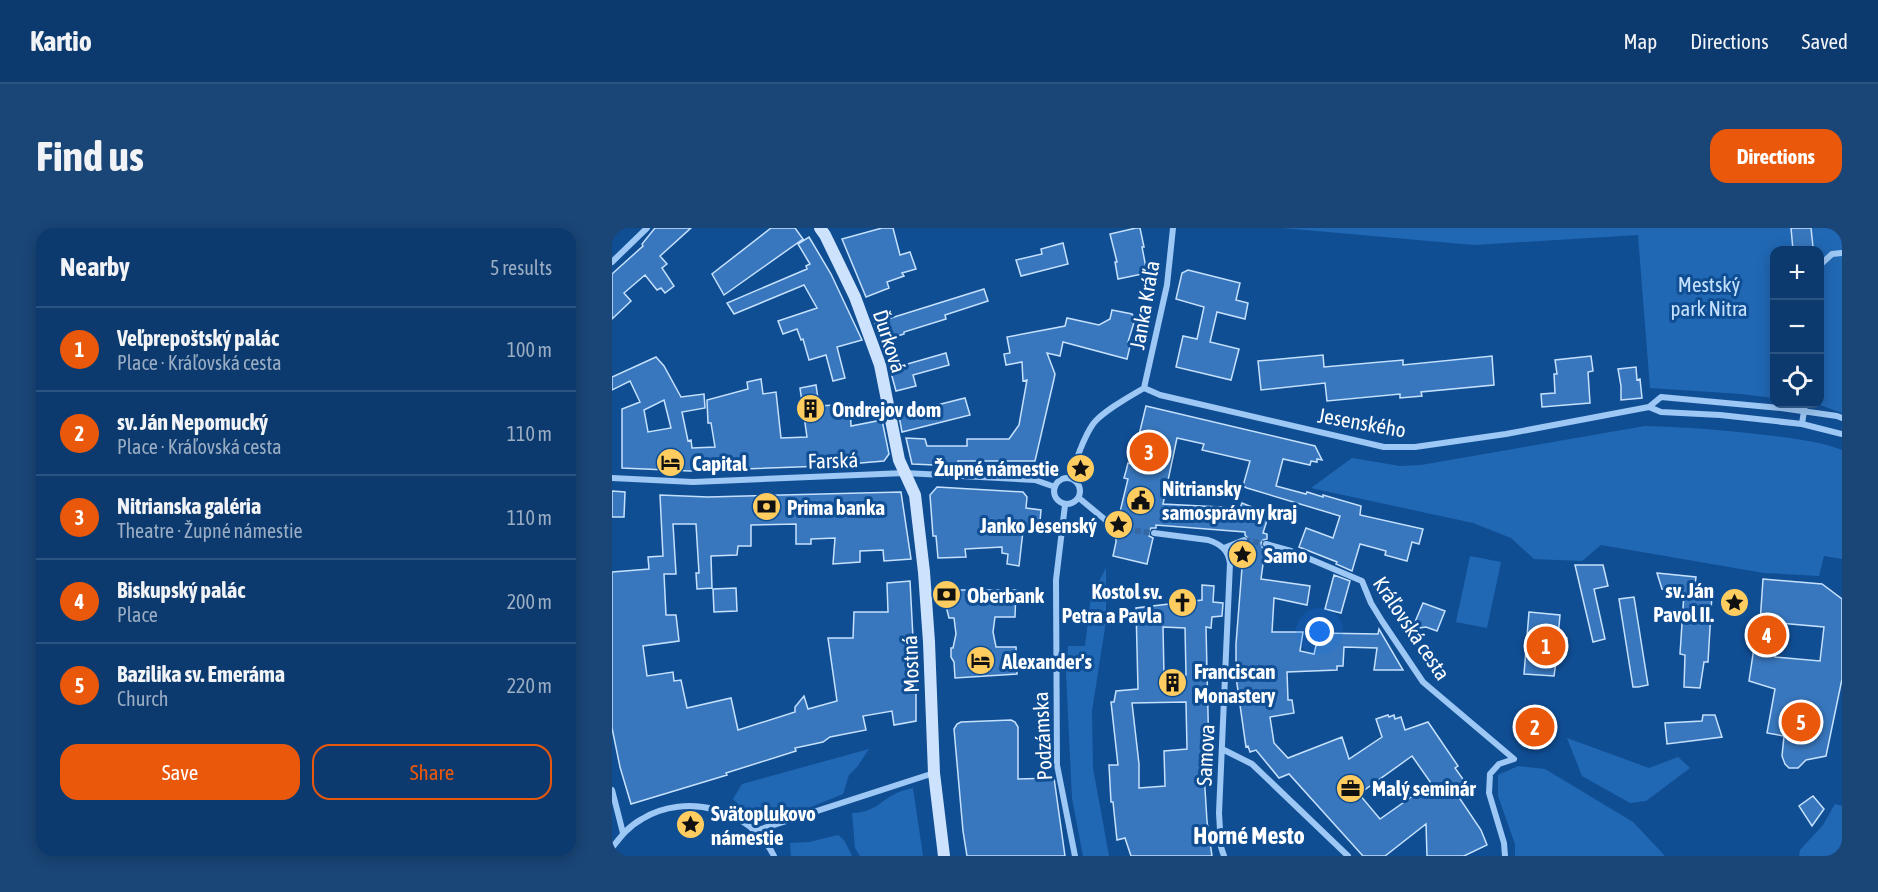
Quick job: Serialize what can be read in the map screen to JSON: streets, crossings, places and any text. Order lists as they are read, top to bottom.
{
  "streets": {
    "street": [
      "Janka Kráľa",
      "Ďurková",
      "Jesenského",
      "Farská",
      "Kráľovská cesta",
      "Mostná",
      "Podzámska",
      "Samova"
    ]
  },
  "crossings": [
    ["Janka Kráľa", "Jesenského"],
    ["Ďurková", "Farská"],
    ["Ďurková", "Mostná"],
    ["Farská", "Mostná"],
    ["Farská", "Podzámska"]
  ],
  "districts": ["Horné Mesto"],
  "parks": ["Mestský park Nitra"],
  "places": {
    "building": ["Ondrejov dom", "Franciscan Monastery"],
    "hotel": ["Capital", "Alexander's"],
    "place": [
      "Župné námestie",
      "Janko Jesenský",
      "Samo",
      "sv. Ján Pavol II.",
      "Svätoplukovo námestie"
    ],
    "public building": ["Nitriansky samosprávny kraj"],
    "bank": ["Prima banka", "Oberbank"],
    "church": ["Kostol sv. Petra a Pavla"],
    "office": ["Malý seminár"]
  },
  "page": {
    "header": "Kartio",
    "nav": ["Map", "Directions", "Saved"],
    "buttons": [
      "Directions",
      ["Save", "Share"]
    ],
    "title": "Find us",
    "heading": ["Nearby", "5 results"],
    "map_buttons": ["+", "−"],
    "list": [
      {
        "mark": "1",
        "name": "Veľprepoštský palác",
        "note": "Place · Kráľovská cesta",
        "value": "100 m"
      },
      {
        "mark": "2",
        "name": "sv. Ján Nepomucký",
        "note": "Place · Kráľovská cesta",
        "value": "110 m"
      },
      {
        "mark": "3",
        "name": "Nitrianska galéria",
        "note": "Theatre · Župné námestie",
        "value": "110 m"
      },
      {
        "mark": "4",
        "name": "Biskupský palác",
        "note": "Place",
        "value": "200 m"
      },
      {
        "mark": "5",
        "name": "Bazilika sv. Emeráma",
        "note": "Church",
        "value": "220 m"
      }
    ],
    "pins": [
      "3",
      "4",
      "1",
      "5",
      "2"
    ]
  }
}
